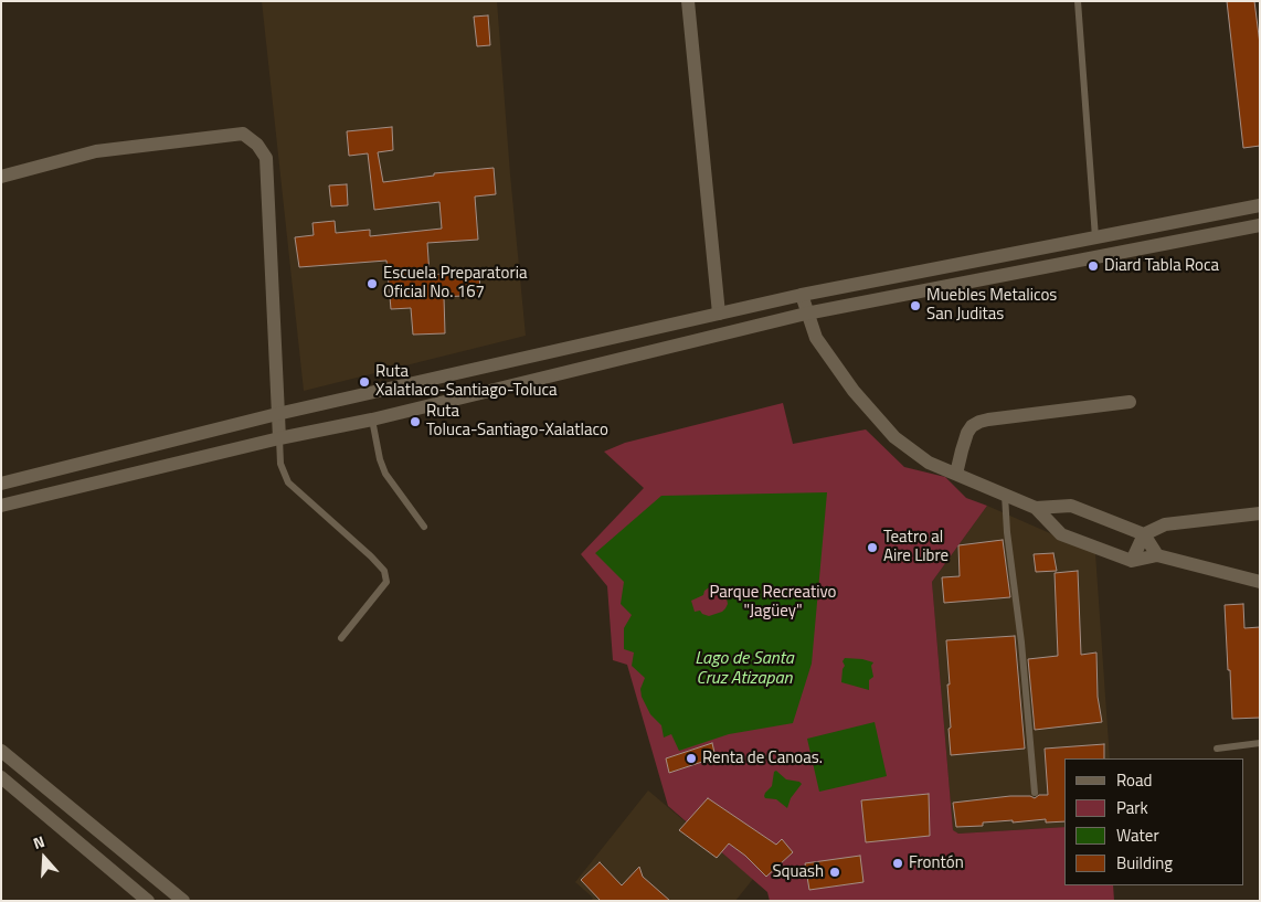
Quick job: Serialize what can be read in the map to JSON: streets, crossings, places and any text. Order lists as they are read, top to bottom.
{
  "water": ["Lago de Santa Cruz Atizapan"],
  "parks": ["Parque Recreativo \"Jagüey\""],
  "places": [
    "Diard Tabla Roca",
    "Escuela Preparatoria Oficial No. 167",
    "Muebles Metalicos San Juditas",
    "Ruta Xalatlaco-Santiago-Toluca",
    "Ruta Toluca-Santiago-Xalatlaco",
    "Teatro al Aire Libre",
    "Renta de Canoas.",
    "Frontón",
    "Squash"
  ],
  "legend": [
    "Road",
    "Park",
    "Water",
    "Building"
  ],
  "north": "top"
}
